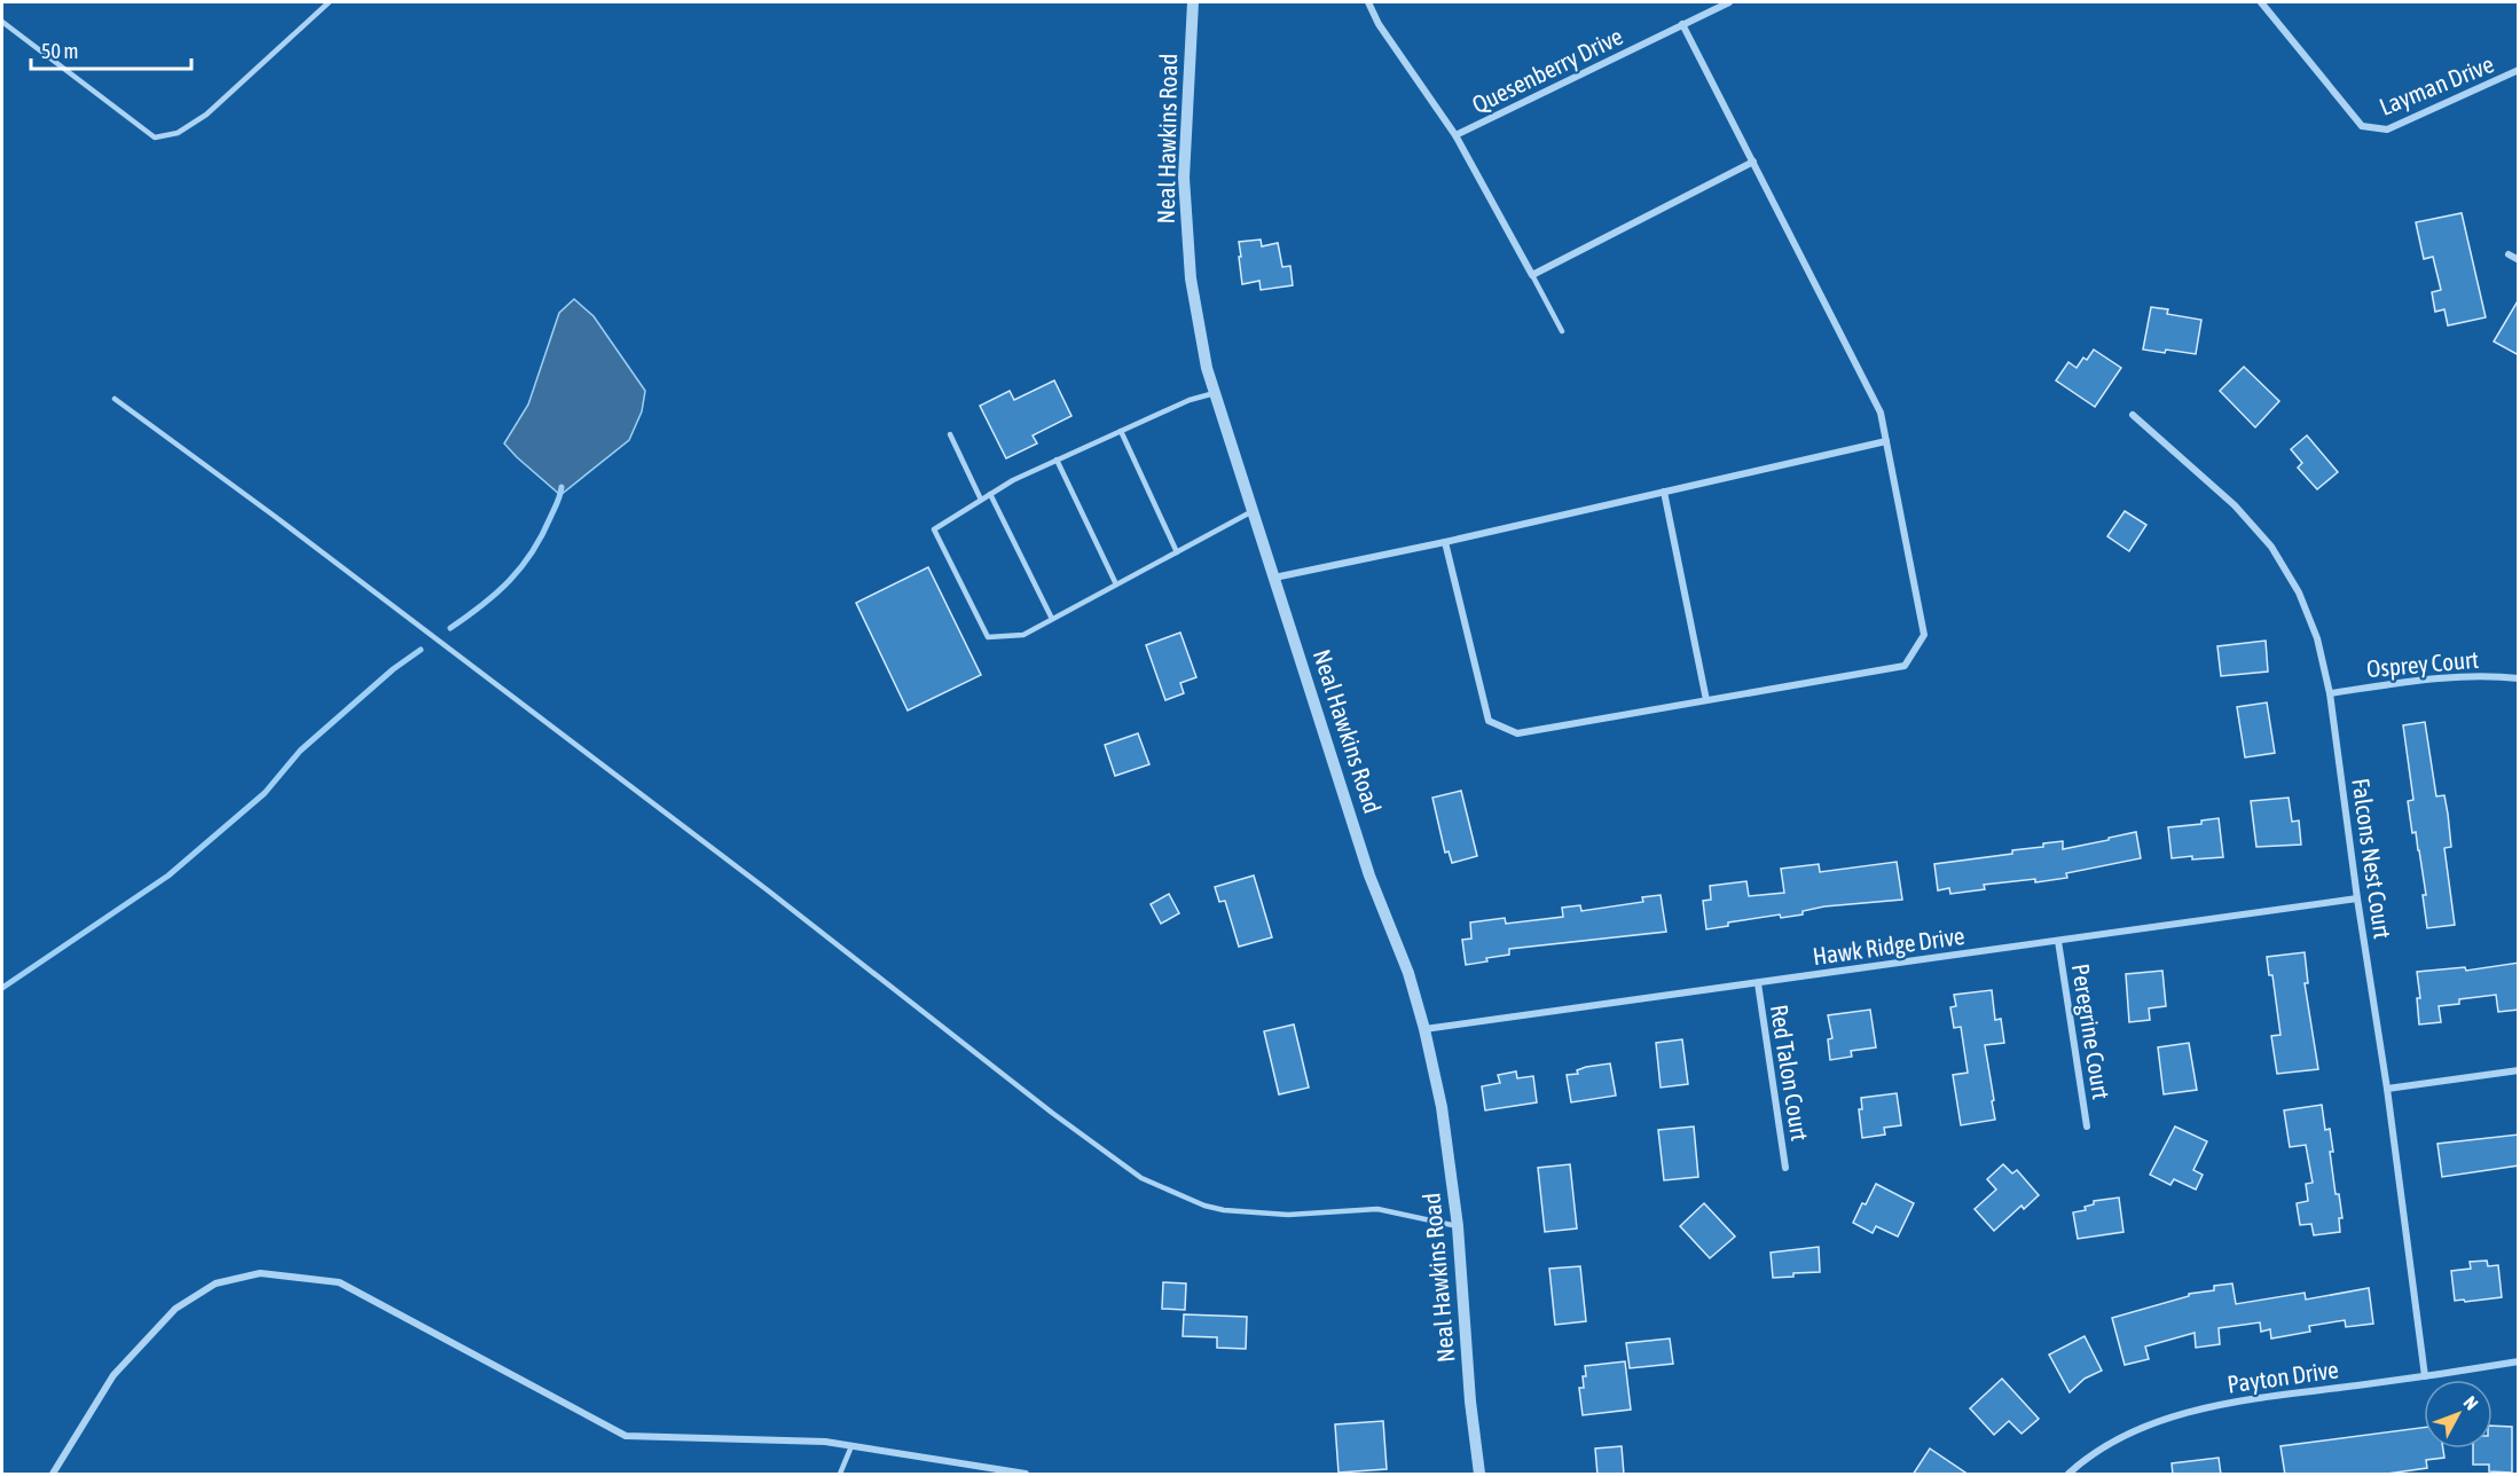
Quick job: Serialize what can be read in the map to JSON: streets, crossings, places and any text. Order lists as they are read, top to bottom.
{
  "streets": {
    "street": [
      "Quesenberry Drive",
      "Layman Drive",
      "Neal Hawkins Road",
      "Osprey Court",
      "Falcons Nest Court",
      "Hawk Ridge Drive",
      "Peregrine Court",
      "Red Talon Court",
      "Payton Drive"
    ]
  },
  "crossings": [
    ["Neal Hawkins Road", "Hawk Ridge Drive"],
    ["Osprey Court", "Falcons Nest Court"],
    ["Falcons Nest Court", "Hawk Ridge Drive"],
    ["Falcons Nest Court", "Payton Drive"],
    ["Hawk Ridge Drive", "Peregrine Court"],
    ["Hawk Ridge Drive", "Red Talon Court"]
  ],
  "scale_bar": "50 m",
  "north": "top right"
}
